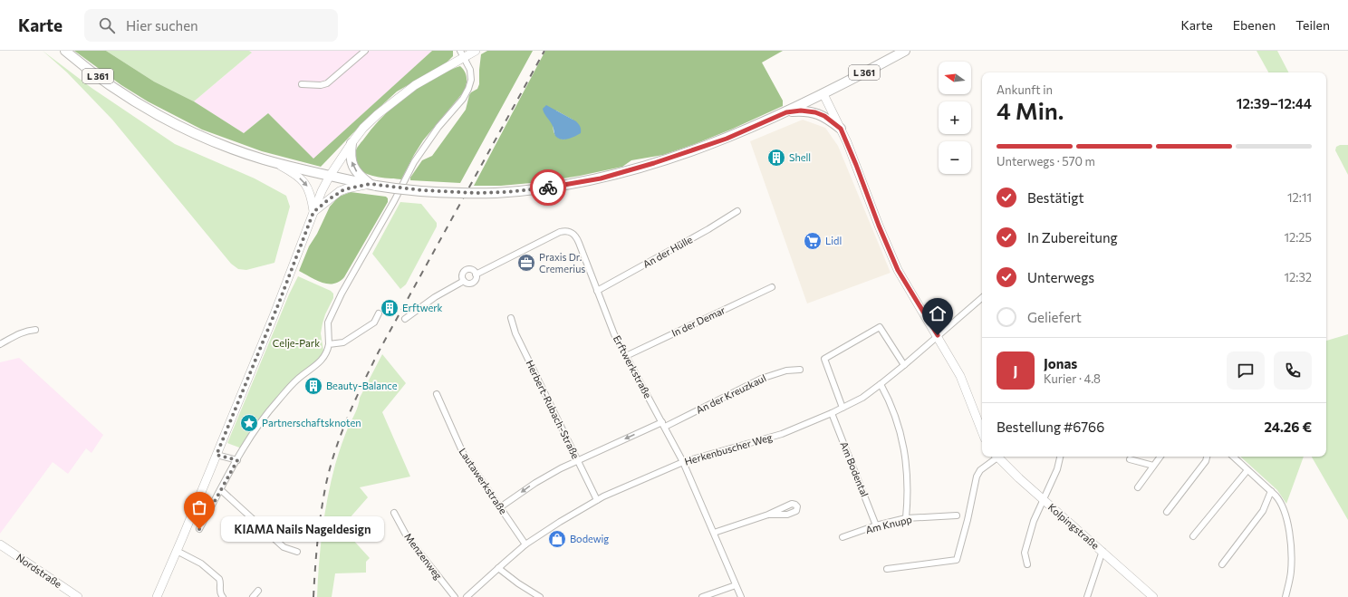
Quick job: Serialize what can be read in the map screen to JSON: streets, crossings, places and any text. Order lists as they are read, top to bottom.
{
  "streets": {
    "main road": ["L 361"],
    "street": [
      "An der Hülle",
      "In der Demar",
      "Erftwerkstraße",
      "An der Kreuzkaul",
      "Herbert-Rubach-Straße",
      "Herkenbuscher Weg",
      "Am Bodental",
      "Lautawerkstraße",
      "Am Knupp",
      "Kolpingstraße",
      "Menzenweg",
      "Nordstraße"
    ]
  },
  "crossings": [
    ["An der Hülle", "Erftwerkstraße"],
    ["In der Demar", "Erftwerkstraße"],
    ["Erftwerkstraße", "An der Kreuzkaul"],
    ["Erftwerkstraße", "Herkenbuscher Weg"],
    ["Herbert-Rubach-Straße", "Herkenbuscher Weg"],
    ["Herkenbuscher Weg", "Am Bodental"],
    ["Herkenbuscher Weg", "Lautawerkstraße"],
    ["Am Bodental", "Am Knupp"]
  ],
  "parks": ["Celje-Park"],
  "places": {
    "building": ["Shell", "Erftwerk", "Beauty-Balance"],
    "supermarket": ["Lidl"],
    "office": ["Praxis Dr. Cremerius"],
    "place": ["Partnerschaftsknoten"],
    "other": ["KIAMA Nails Nageldesign"],
    "shop": ["Bodewig"]
  },
  "north": "left",
  "page": {
    "header": "Karte",
    "search": "Hier suchen",
    "nav": ["Karte", "Ebenen", "Teilen"],
    "map_buttons": ["+", "−"],
    "heading": ["4 Min.", "Ankunft in", "12:39–12:44"],
    "panel": [
      "Jonas",
      "Kurier · 4.8",
      "Bestellung #6766",
      "24.26 €"
    ],
    "bar": "Unterwegs · 570 m",
    "list": [
      ["Bestätigt", "12:11"],
      ["In Zubereitung", "12:25"],
      ["Unterwegs", "12:32"],
      "Geliefert"
    ],
    "round": "J",
    "bubble": "KIAMA Nails Nageldesign"
  }
}
